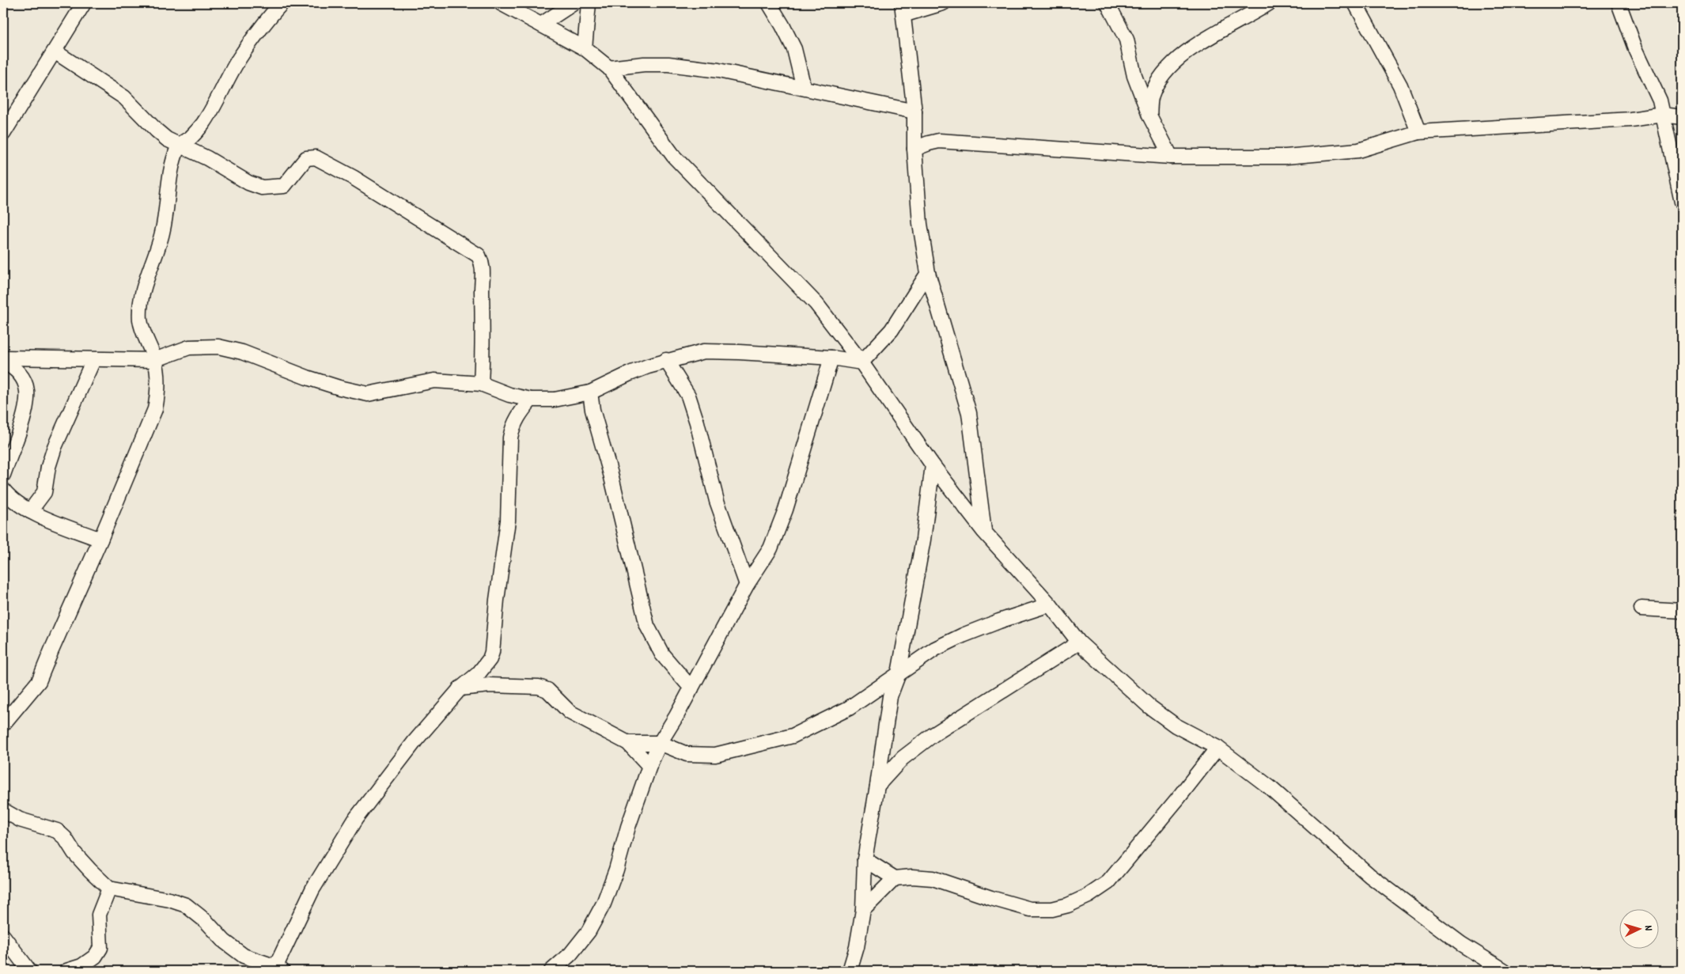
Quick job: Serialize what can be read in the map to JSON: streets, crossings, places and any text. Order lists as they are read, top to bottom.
{
  "north": "right"
}
